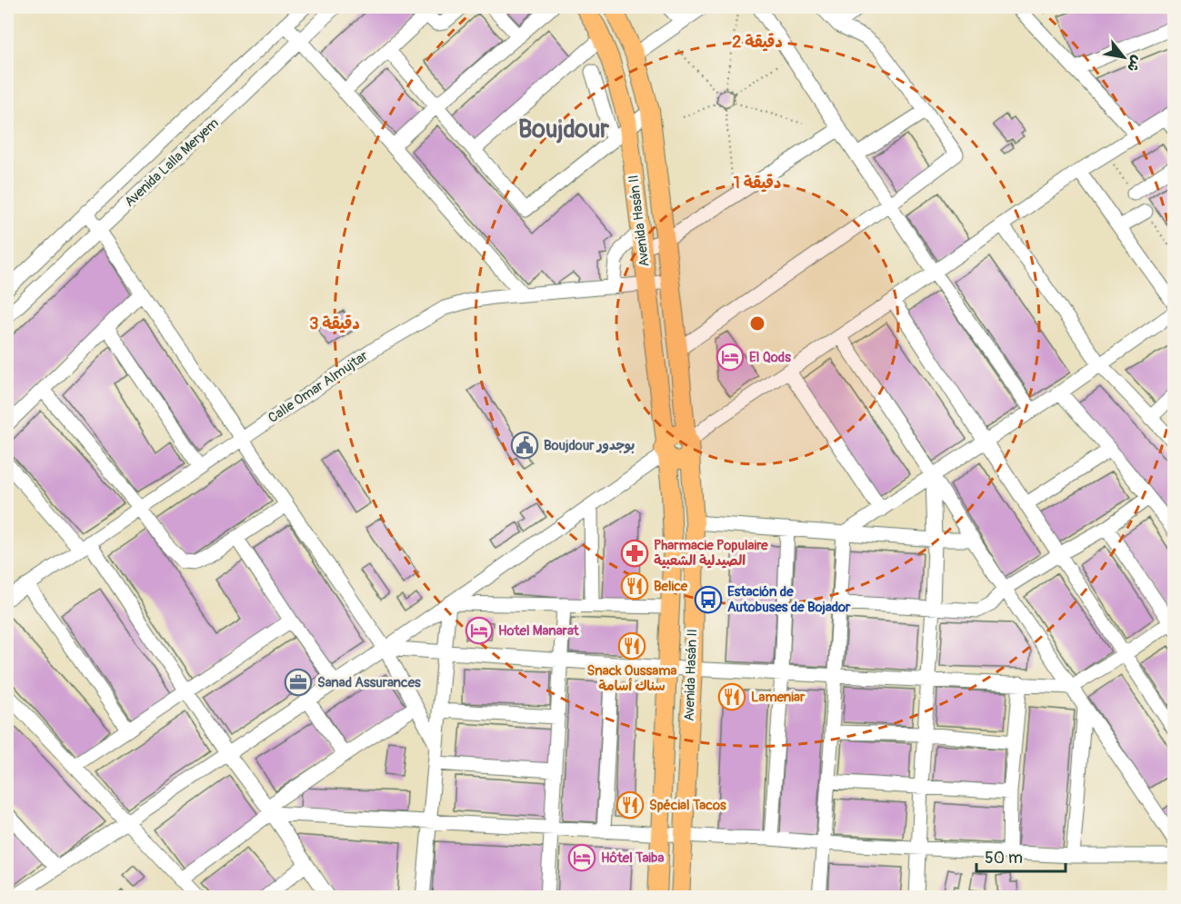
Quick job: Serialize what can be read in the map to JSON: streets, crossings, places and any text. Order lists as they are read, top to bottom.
{
  "streets": {
    "main road": ["Avenida Hasán II"],
    "street": ["Avenida Lalla Meryem", "Calle Omar Almujtar"]
  },
  "crossings": [
    ["Avenida Hasán II", "Calle Omar Almujtar"]
  ],
  "districts": ["Boujdour"],
  "places": {
    "hotel": ["El Qods", "Hotel Manarat", "Hôtel Taiba"],
    "public building": ["Boujdour بوجدور"],
    "pharmacy": ["Pharmacie Populaire الصيدلية الشعبية"],
    "restaurant": [
      "Belice",
      "Snack Oussama سناك أسامة",
      "Lameniar",
      "Spécial Tacos"
    ],
    "bus stop": ["Estación de Autobuses de Bojador"],
    "office": ["Sanad Assurances"]
  },
  "scale_bar": "50 m",
  "north": "bottom right",
  "rings": ["2 دقيقة", "1 دقيقة", "3 دقيقة"]
}
